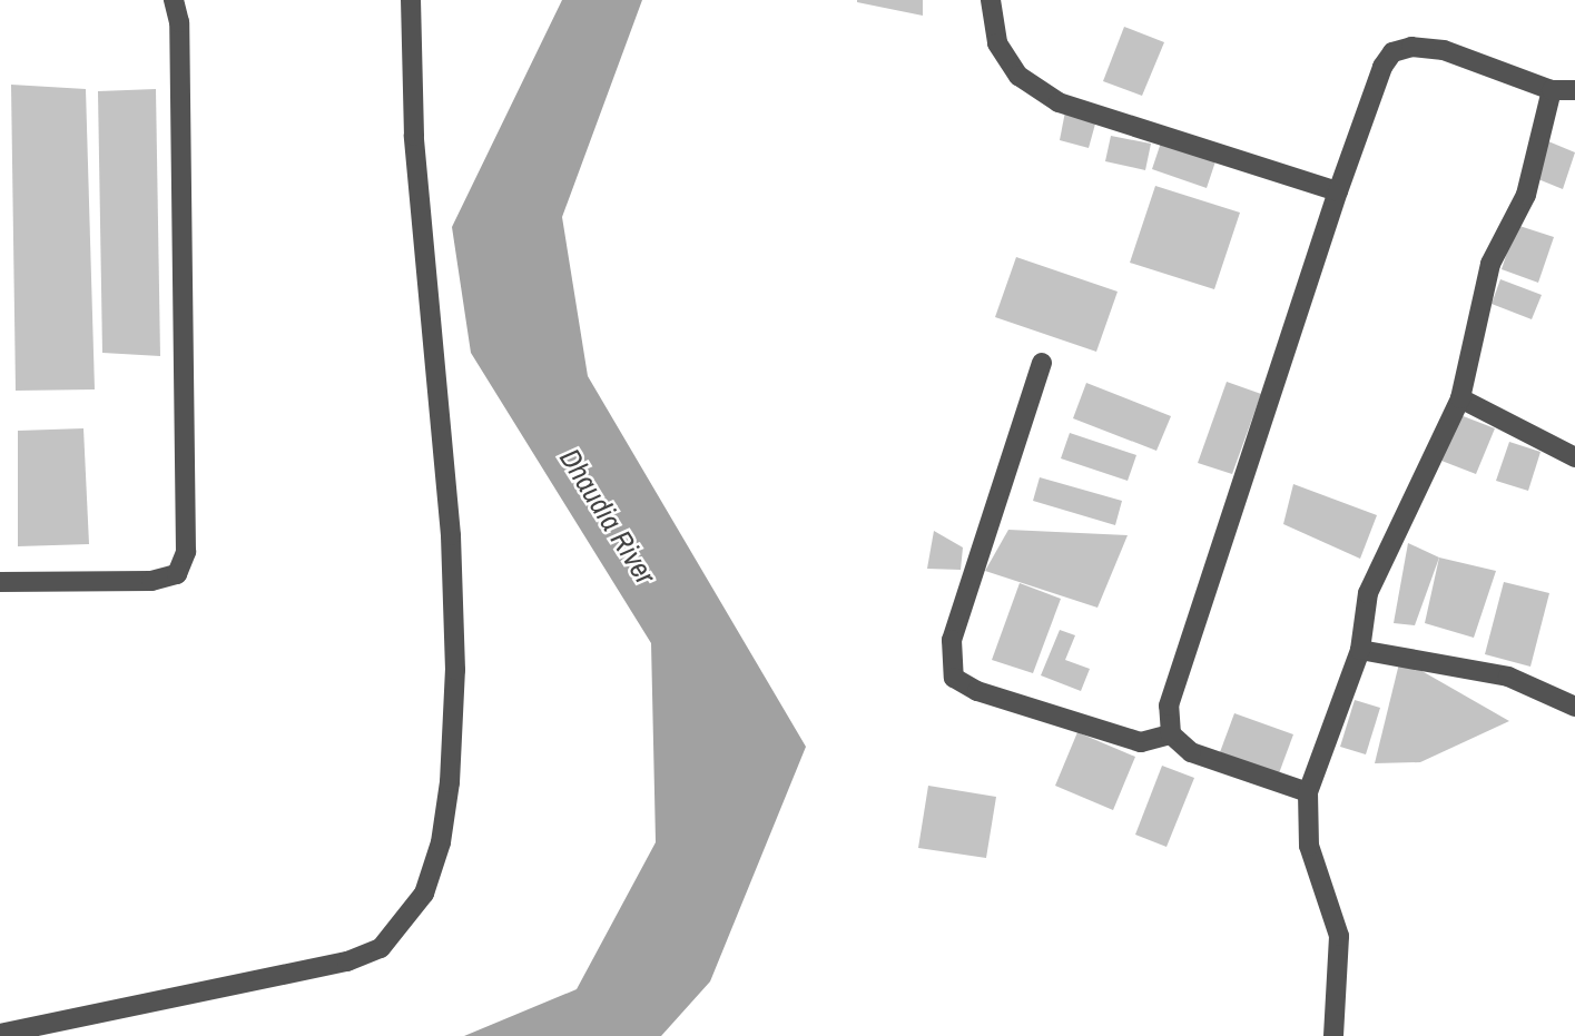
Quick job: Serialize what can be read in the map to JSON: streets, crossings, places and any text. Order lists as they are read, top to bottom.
{
  "water": ["Dhaudia River"]
}
